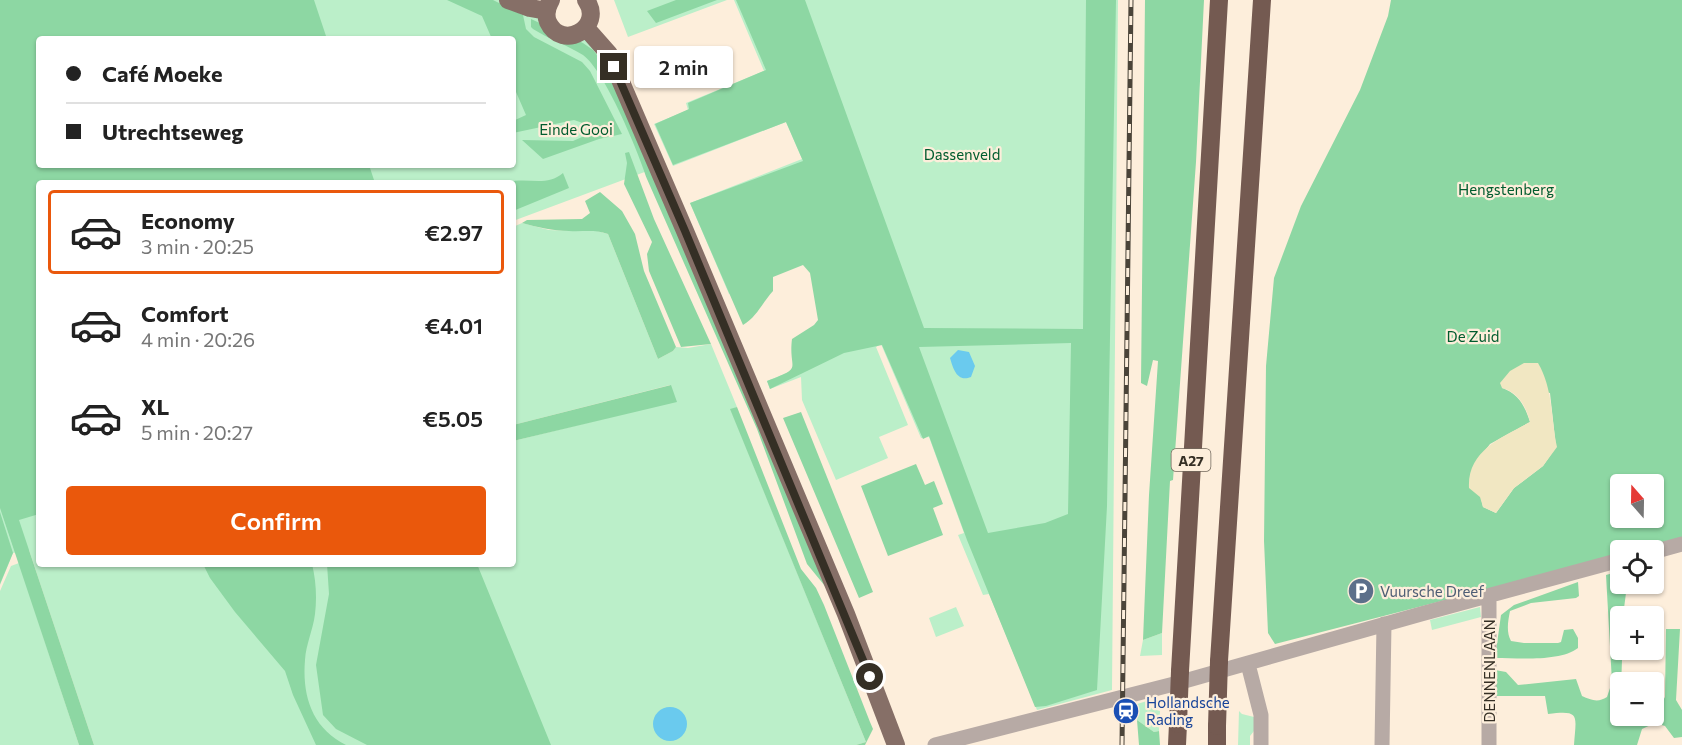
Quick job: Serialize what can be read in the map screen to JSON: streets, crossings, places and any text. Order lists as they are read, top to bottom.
{
  "streets": {
    "highway": ["A27"],
    "street": ["DENNENLAAN"]
  },
  "parks": [
    "Einde Gooi",
    "Dassenveld",
    "Hengstenberg",
    "De Zuid"
  ],
  "places": {
    "parking": ["Vuursche Dreef"],
    "station": ["Hollandsche Rading"]
  },
  "north": "top",
  "page": {
    "banner": ["Café Moeke", "Utrechtseweg"],
    "bubble": "2 min",
    "list": [
      {
        "name": "Economy",
        "note": "3 min · 20:25",
        "value": "€2.97"
      },
      {
        "name": "Comfort",
        "note": "4 min · 20:26",
        "value": "€4.01"
      },
      {
        "name": "XL",
        "note": "5 min · 20:27",
        "value": "€5.05"
      }
    ],
    "map_buttons": ["+", "−"],
    "buttons": "Confirm"
  }
}
